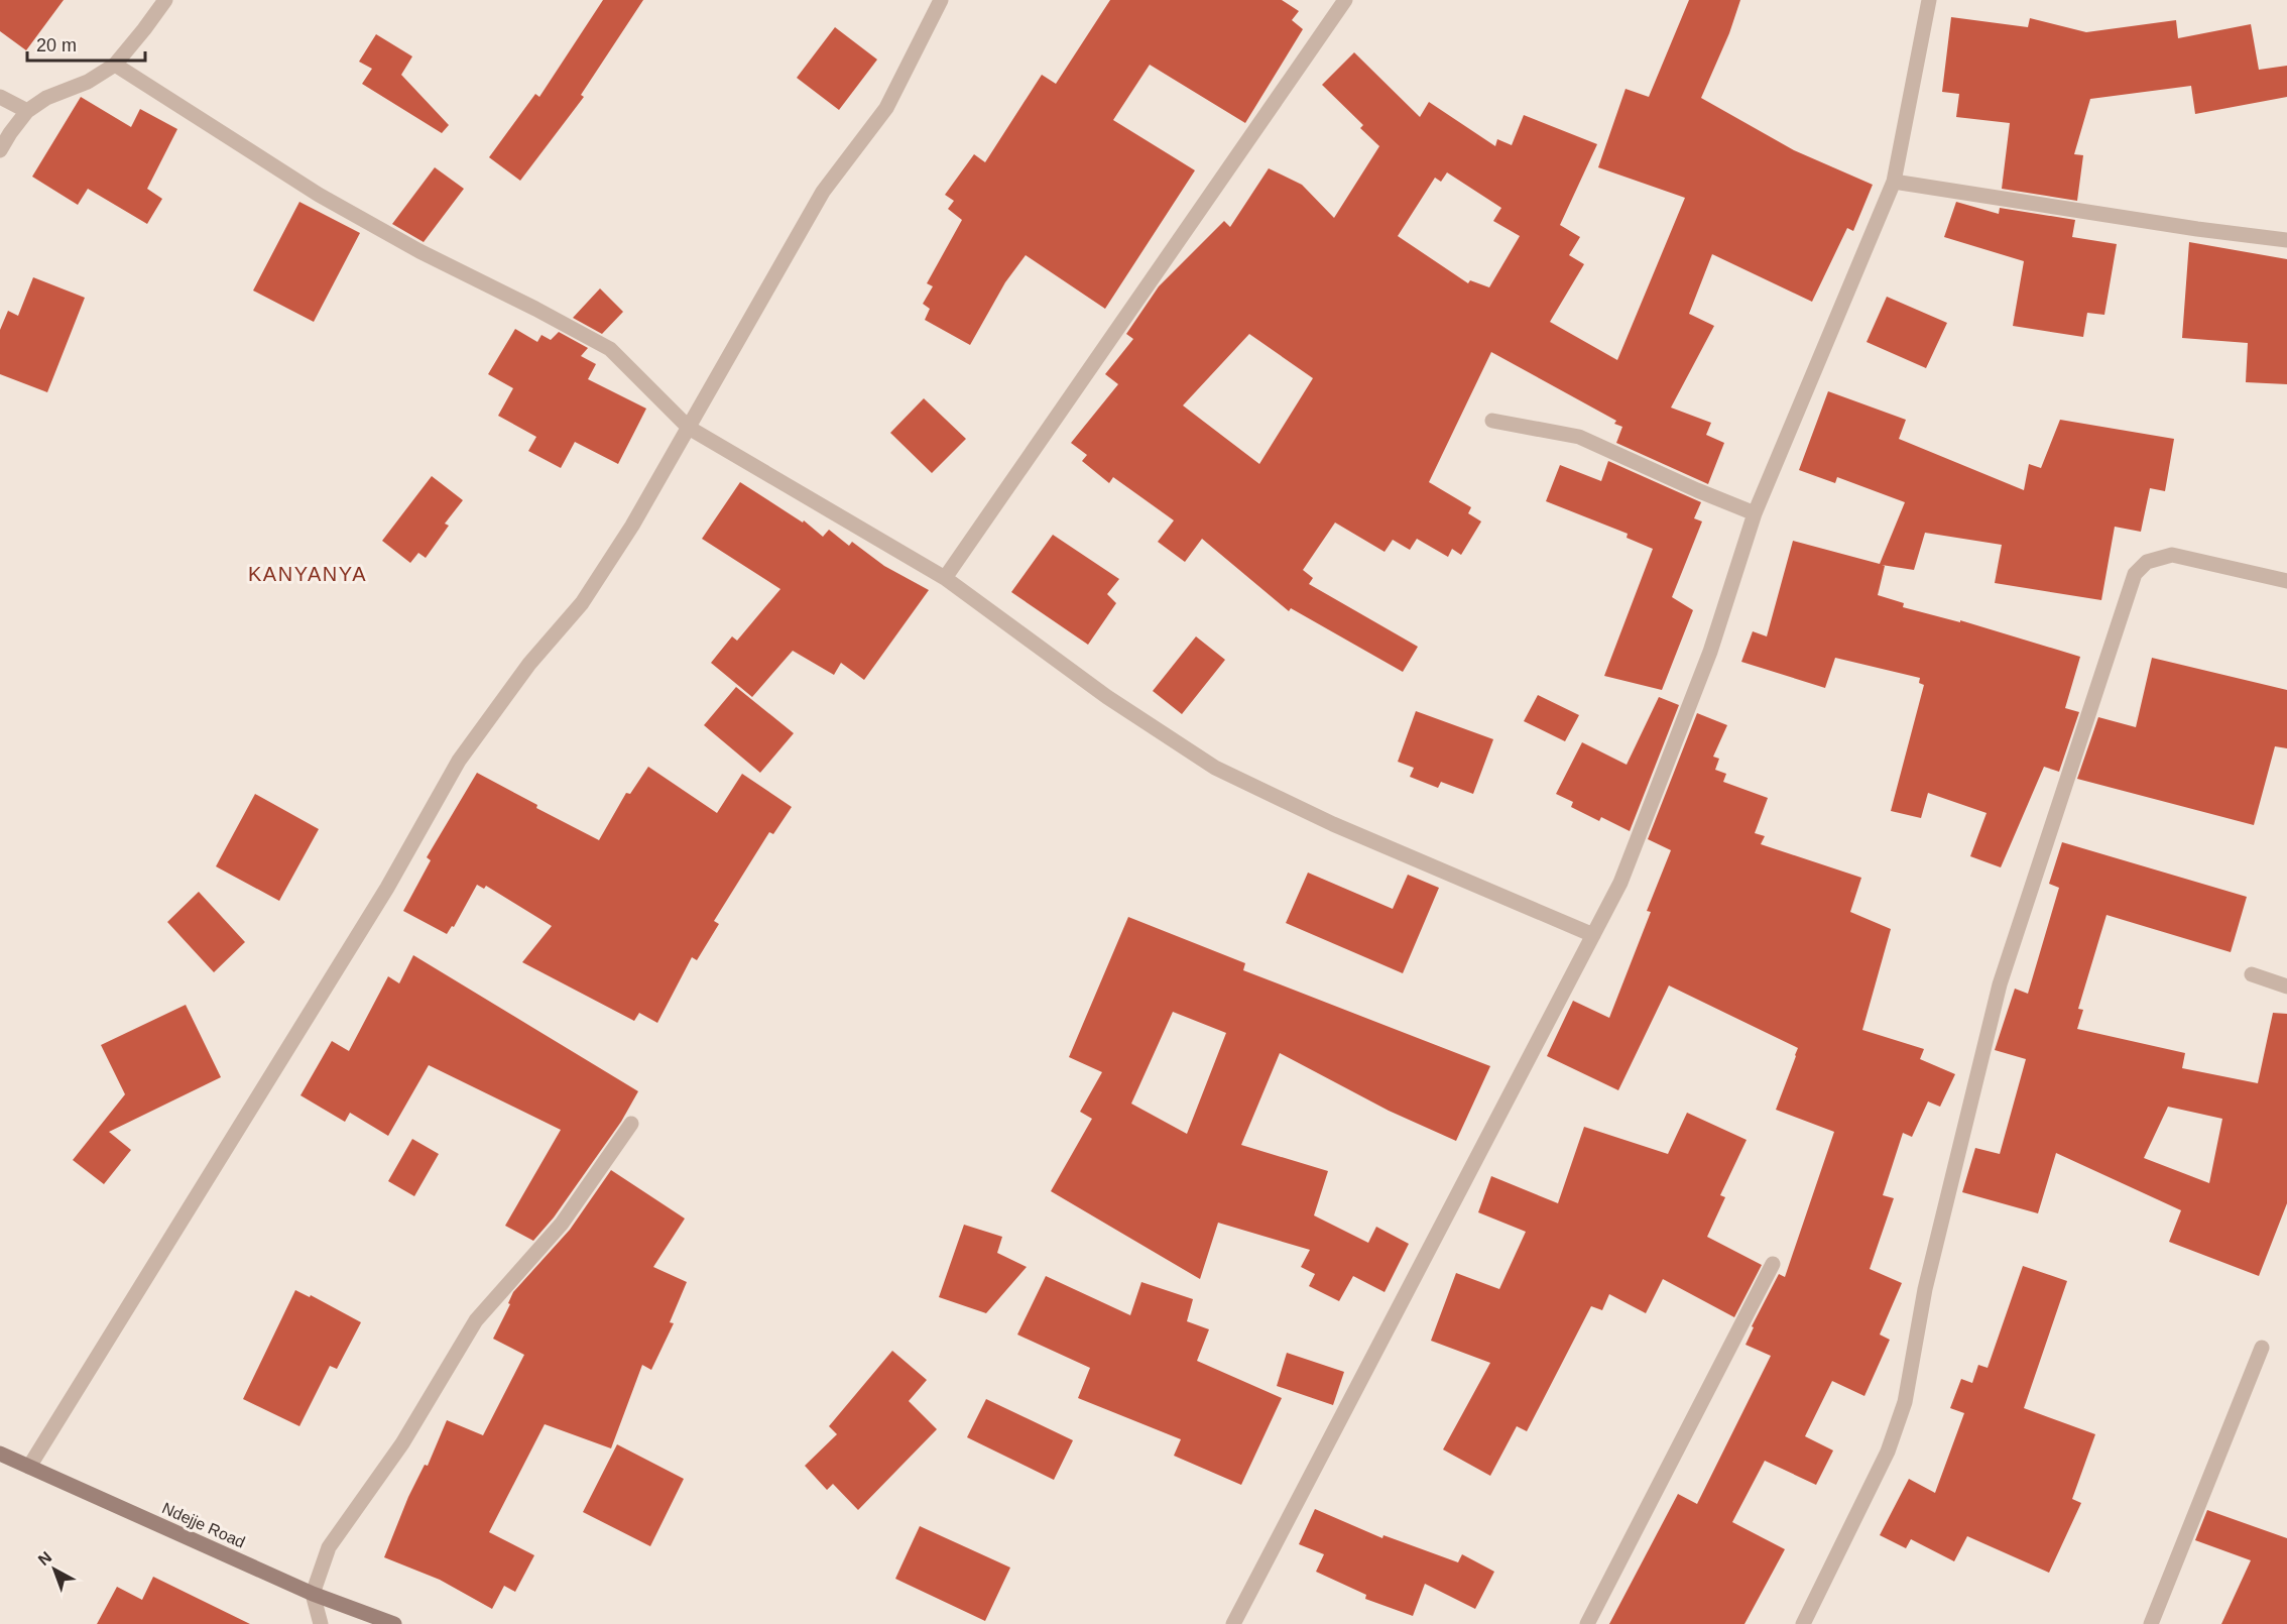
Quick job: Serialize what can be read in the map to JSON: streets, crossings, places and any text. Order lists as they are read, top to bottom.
{
  "streets": {
    "street": ["Ndejje Road"]
  },
  "districts": ["KANYANYA"],
  "scale_bar": "20 m",
  "north": "top left"
}
